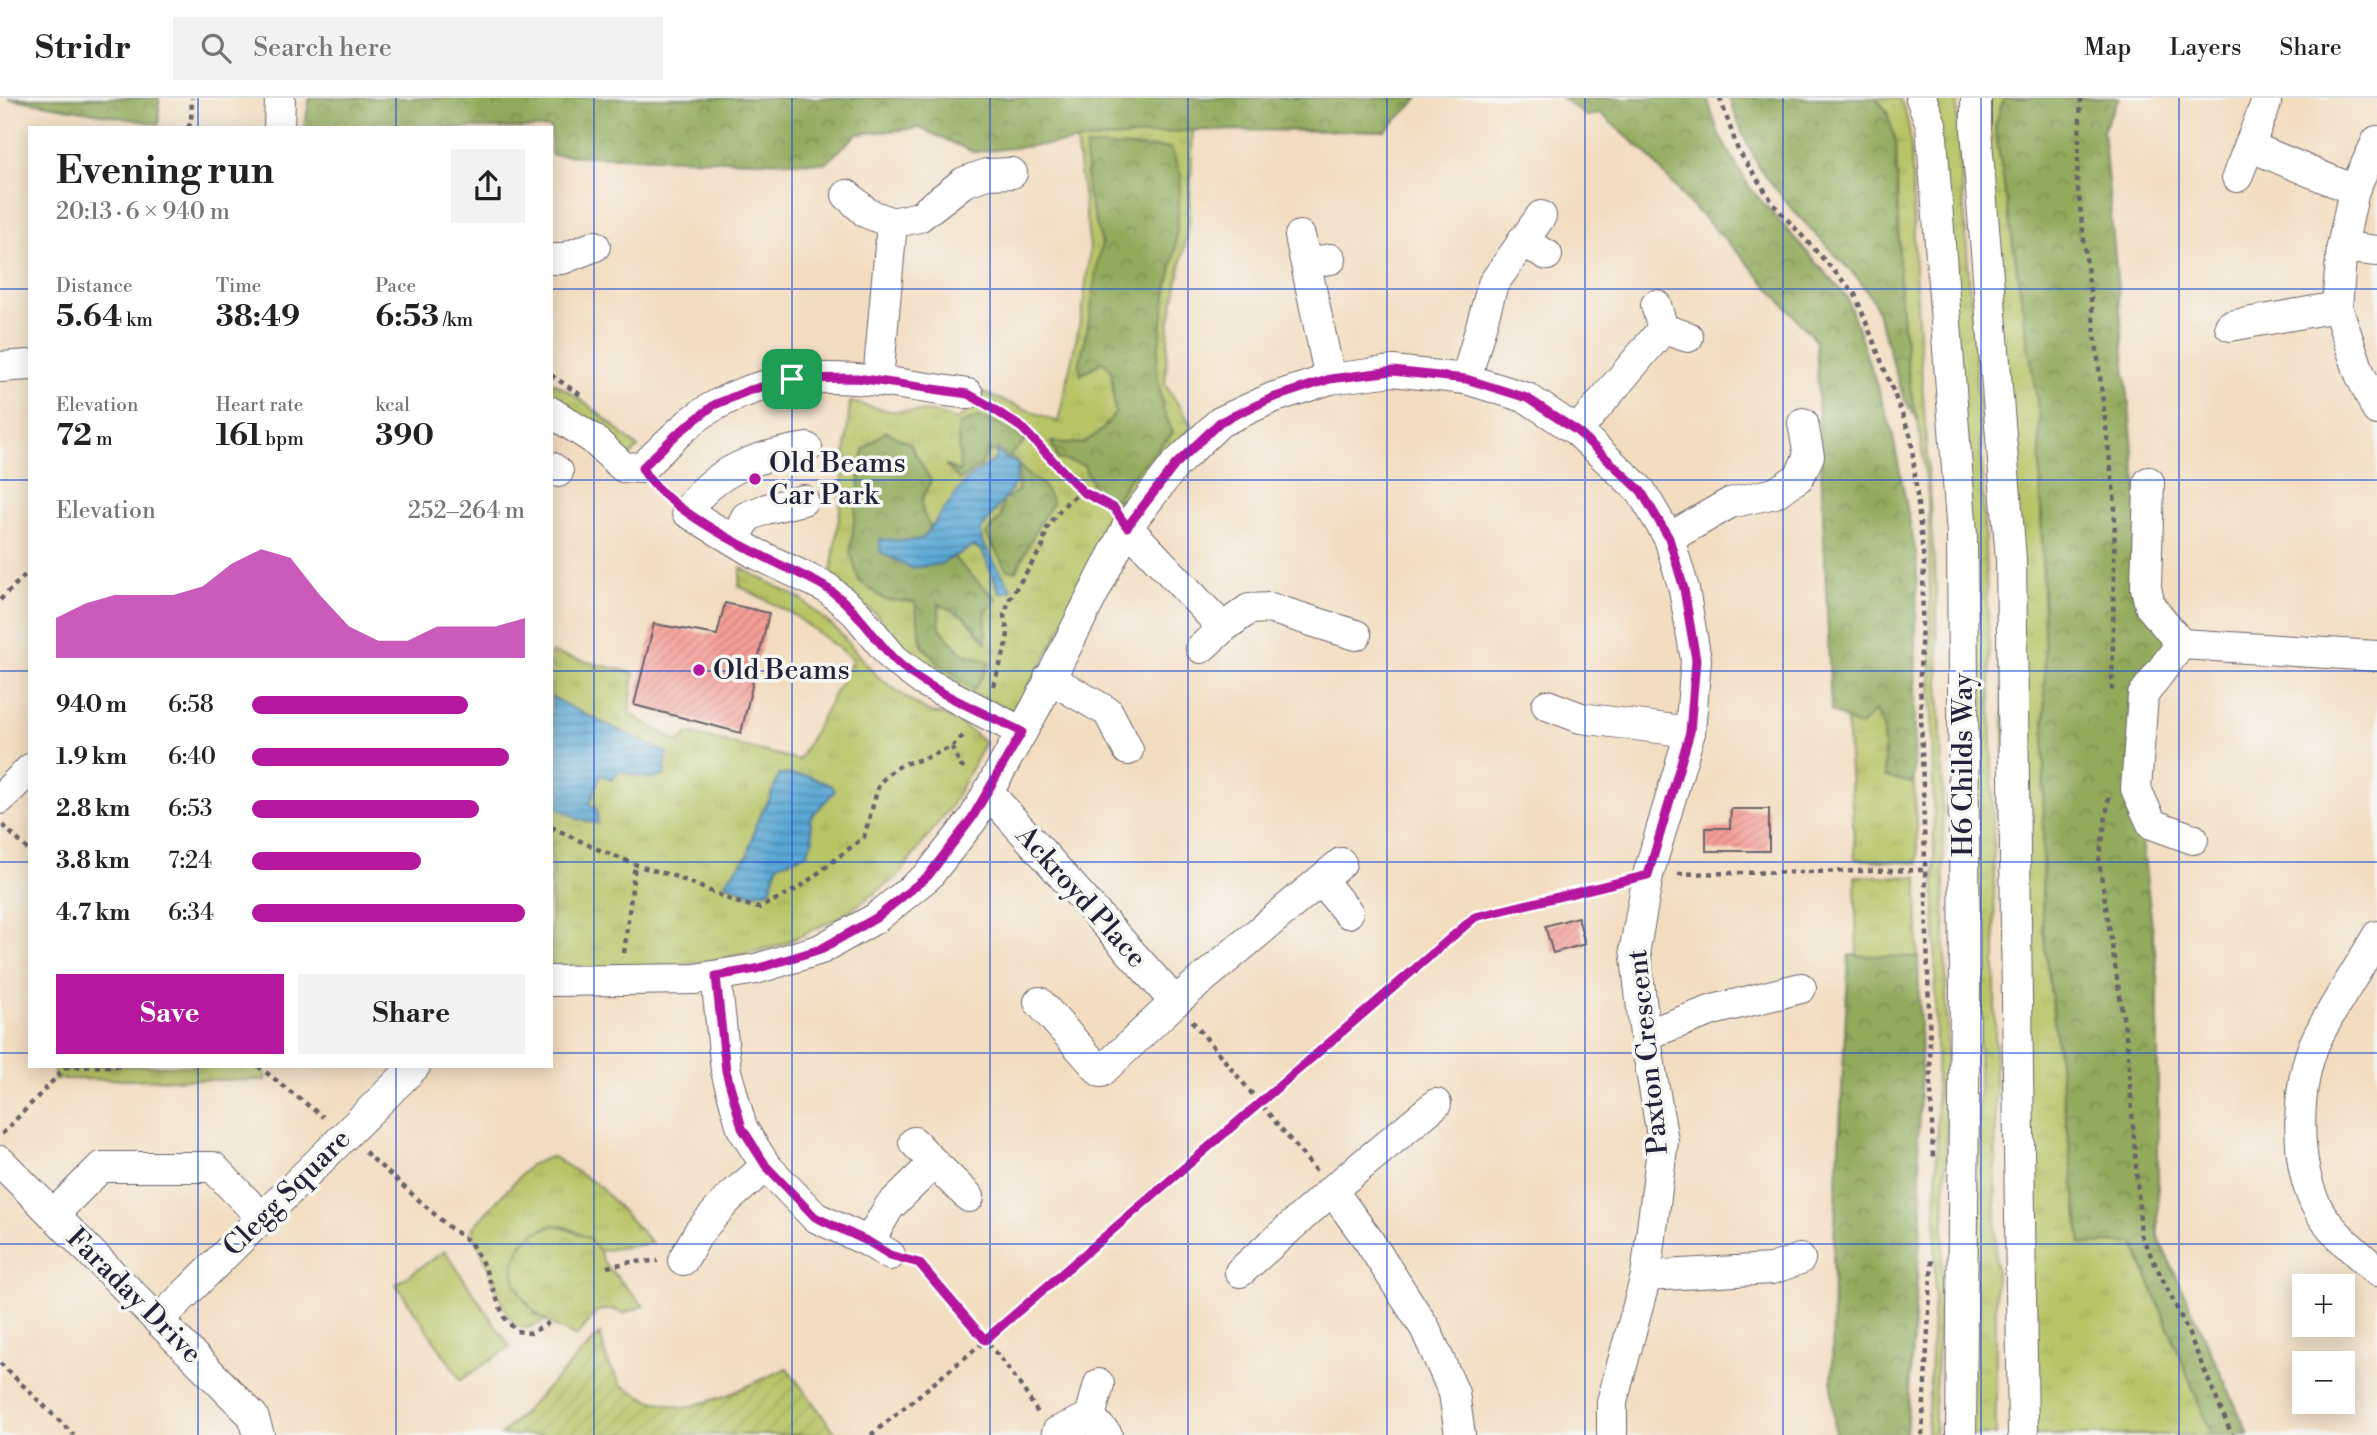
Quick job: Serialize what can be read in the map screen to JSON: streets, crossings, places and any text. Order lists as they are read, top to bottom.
{
  "streets": {
    "street": [
      "H6 Childs Way",
      "Ackroyd Place",
      "Paxton Crescent",
      "Clegg Square",
      "Faraday Drive"
    ]
  },
  "crossings": [
    ["Ackroyd Place", "Paxton Crescent"],
    ["Clegg Square", "Faraday Drive"]
  ],
  "places": ["Old Beams Car Park", "Old Beams"],
  "page": {
    "header": "Stridr",
    "search": "Search here",
    "nav": ["Map", "Layers", "Share"],
    "heading": ["Evening run", "20:13 · 6 × 940 m"],
    "stats": [
      ["Distance", "5.64 km"],
      ["Time", "38:49"],
      ["Pace", "6:53 /km"],
      ["Elevation", "72 m"],
      ["Heart rate", "161 bpm"],
      ["kcal", "390"]
    ],
    "chart": ["Elevation", "252–264 m"],
    "list": [
      {
        "name": "940 m",
        "note": "6:58"
      },
      {
        "name": "1.9 km",
        "note": "6:40"
      },
      {
        "name": "2.8 km",
        "note": "6:53"
      },
      {
        "name": "3.8 km",
        "note": "7:24"
      },
      {
        "name": "4.7 km",
        "note": "6:34"
      }
    ],
    "buttons": ["Save", "Share"],
    "map_buttons": ["+", "−"]
  }
}
